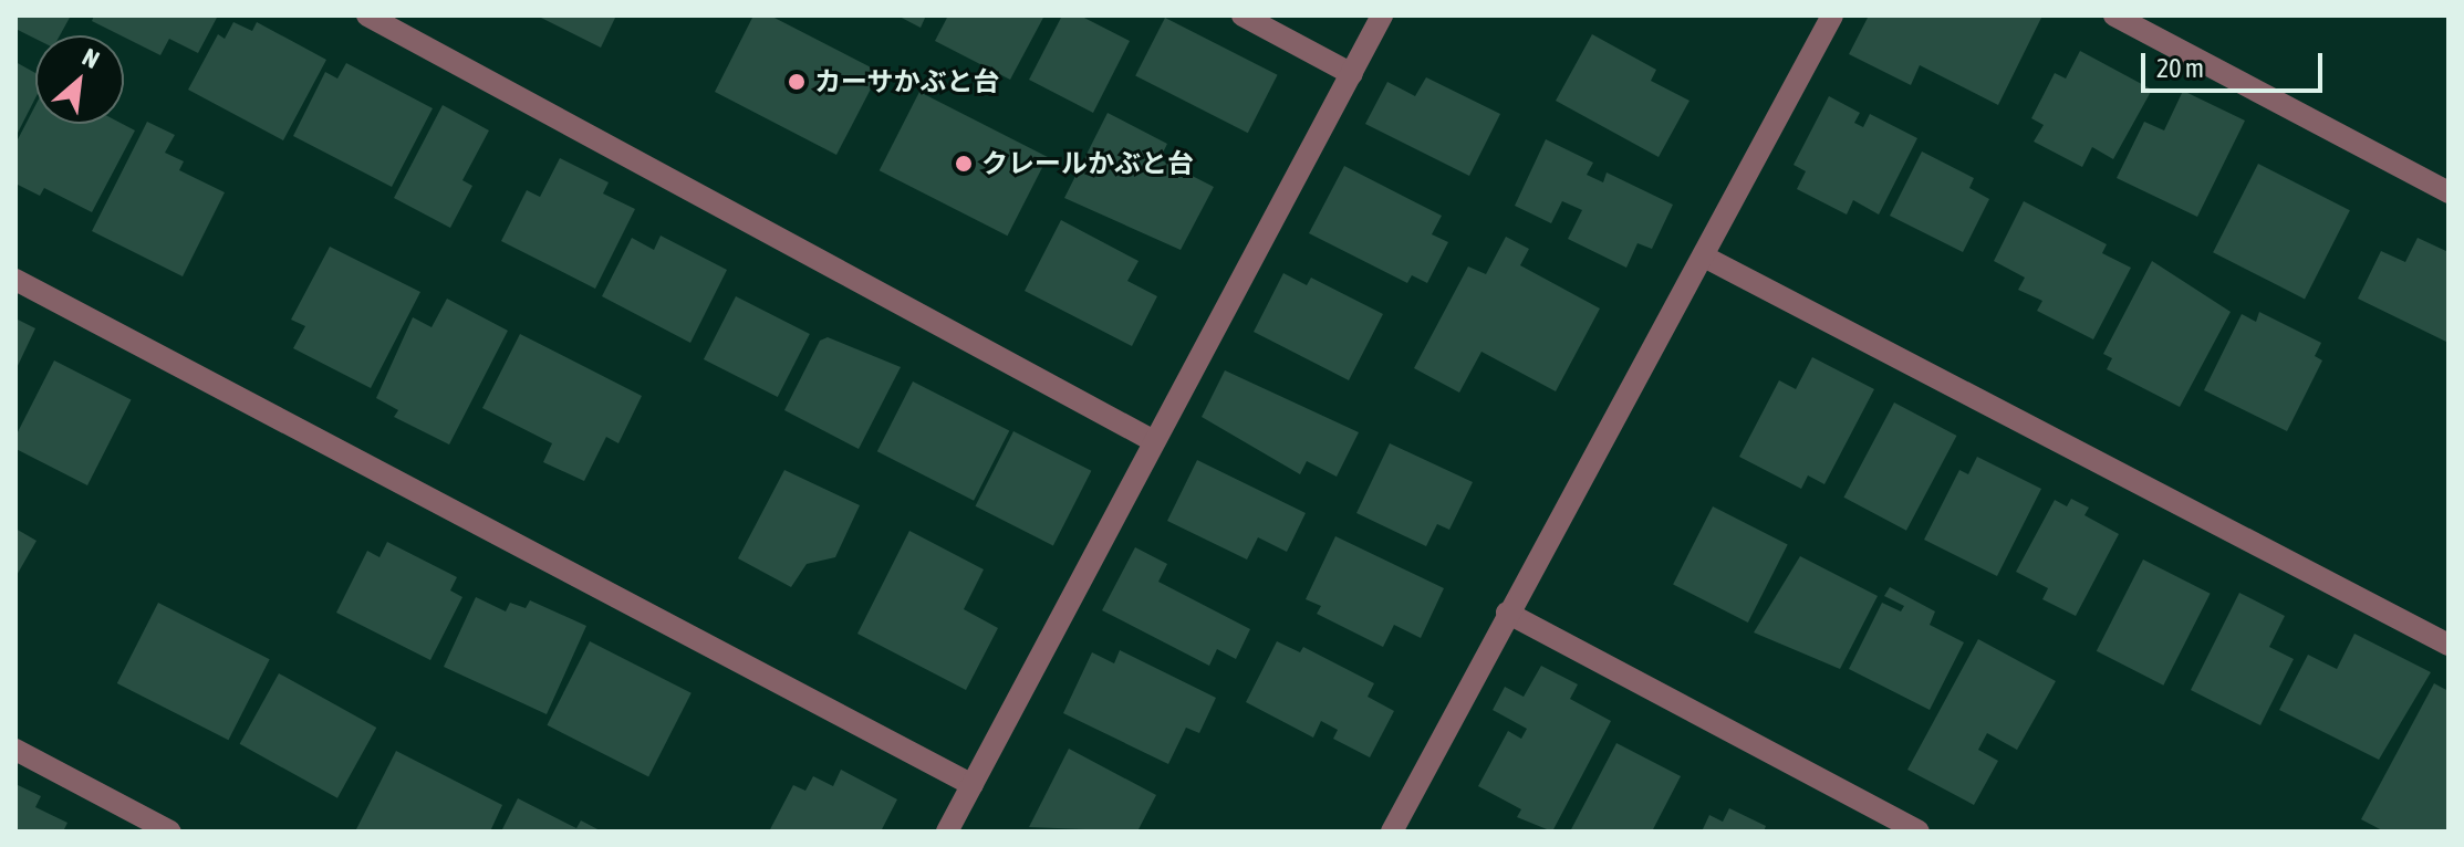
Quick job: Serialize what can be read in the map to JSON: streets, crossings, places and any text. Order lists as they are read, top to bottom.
{
  "places": ["カーサかぶと台", "クレールかぶと台"],
  "scale_bar": "20 m",
  "north": "top right"
}
